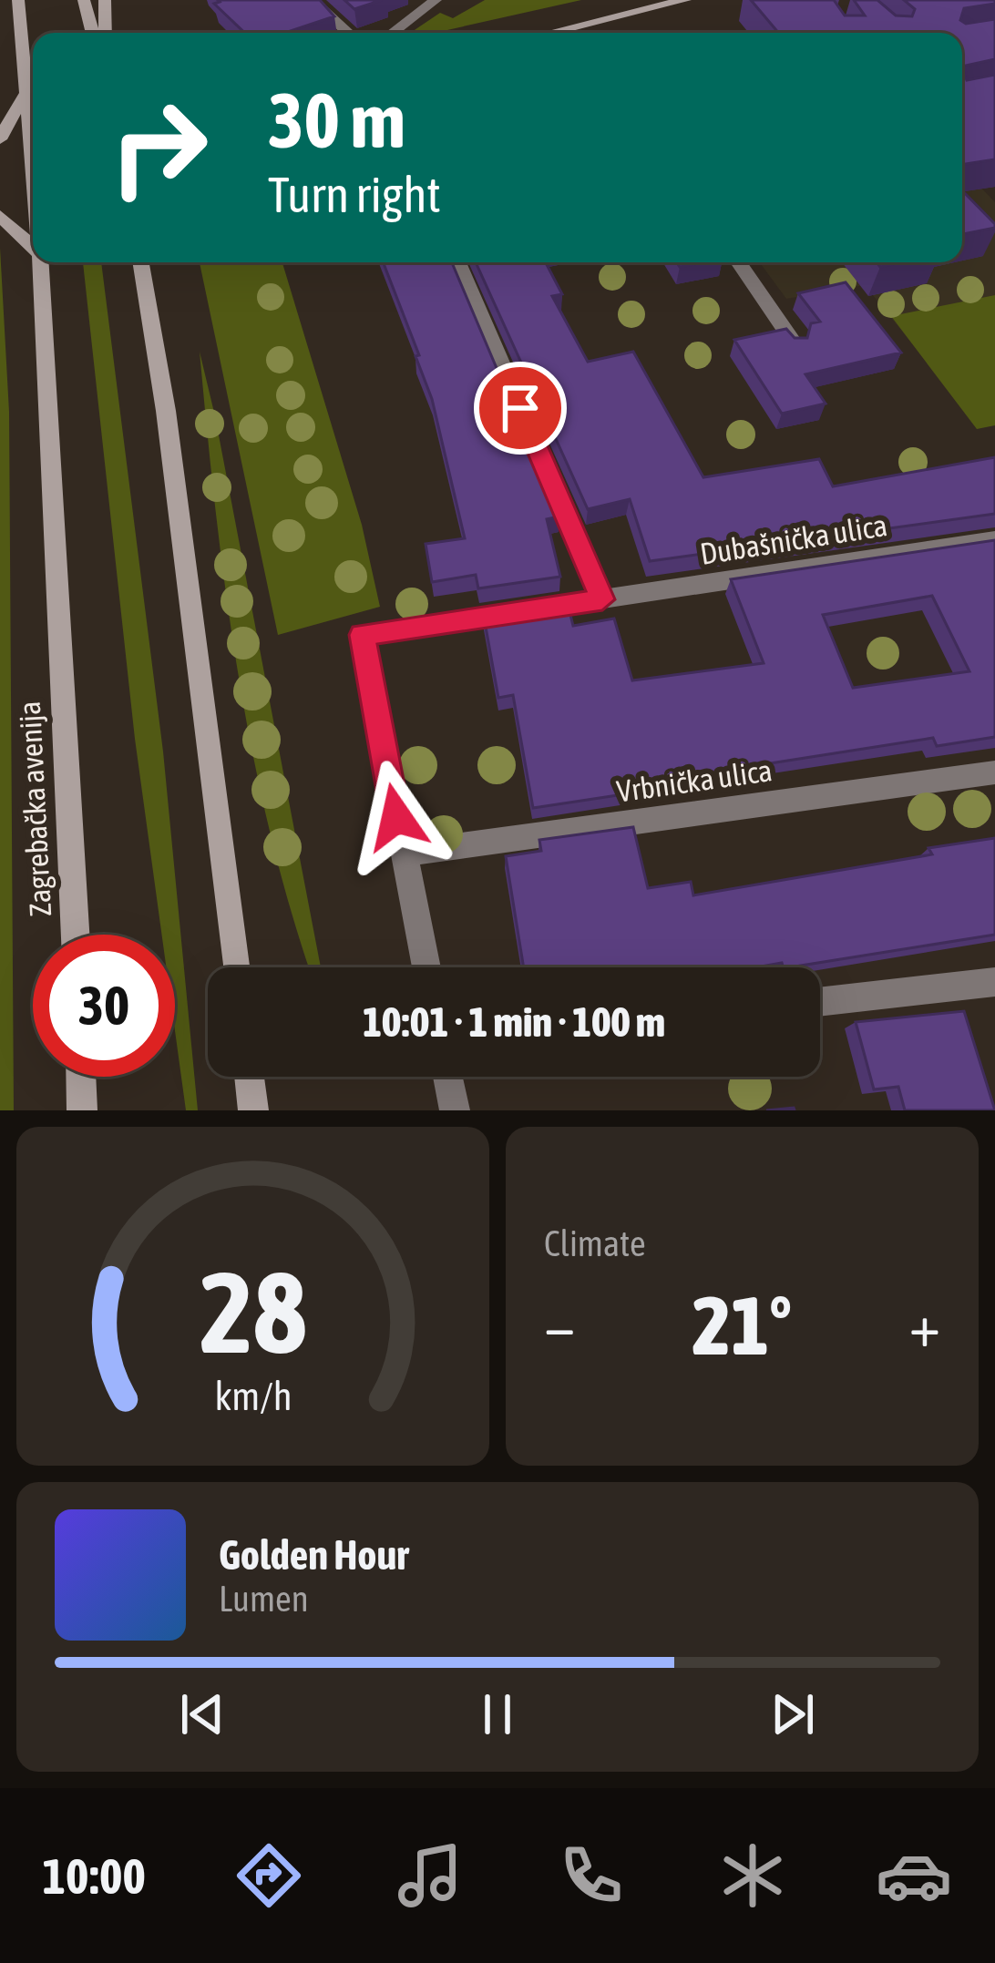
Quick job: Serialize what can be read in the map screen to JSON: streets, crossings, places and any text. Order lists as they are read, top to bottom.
{
  "streets": {
    "main road": ["Zagrebačka avenija"],
    "street": ["Dubašnička ulica", "Vrbnička ulica"]
  },
  "crossings": [
    ["Dubašnička ulica", "Vrbnička ulica"]
  ],
  "page": {
    "turn": ["30 m", "Turn right"],
    "limit": "30",
    "trip": "10:01 · 1 min · 100 m",
    "tile": "Climate",
    "heat": ["−", "21°", "+"],
    "song": ["Golden Hour", "Lumen"],
    "tabs": "10:00",
    "gauge": ["28", "km/h"]
  }
}
